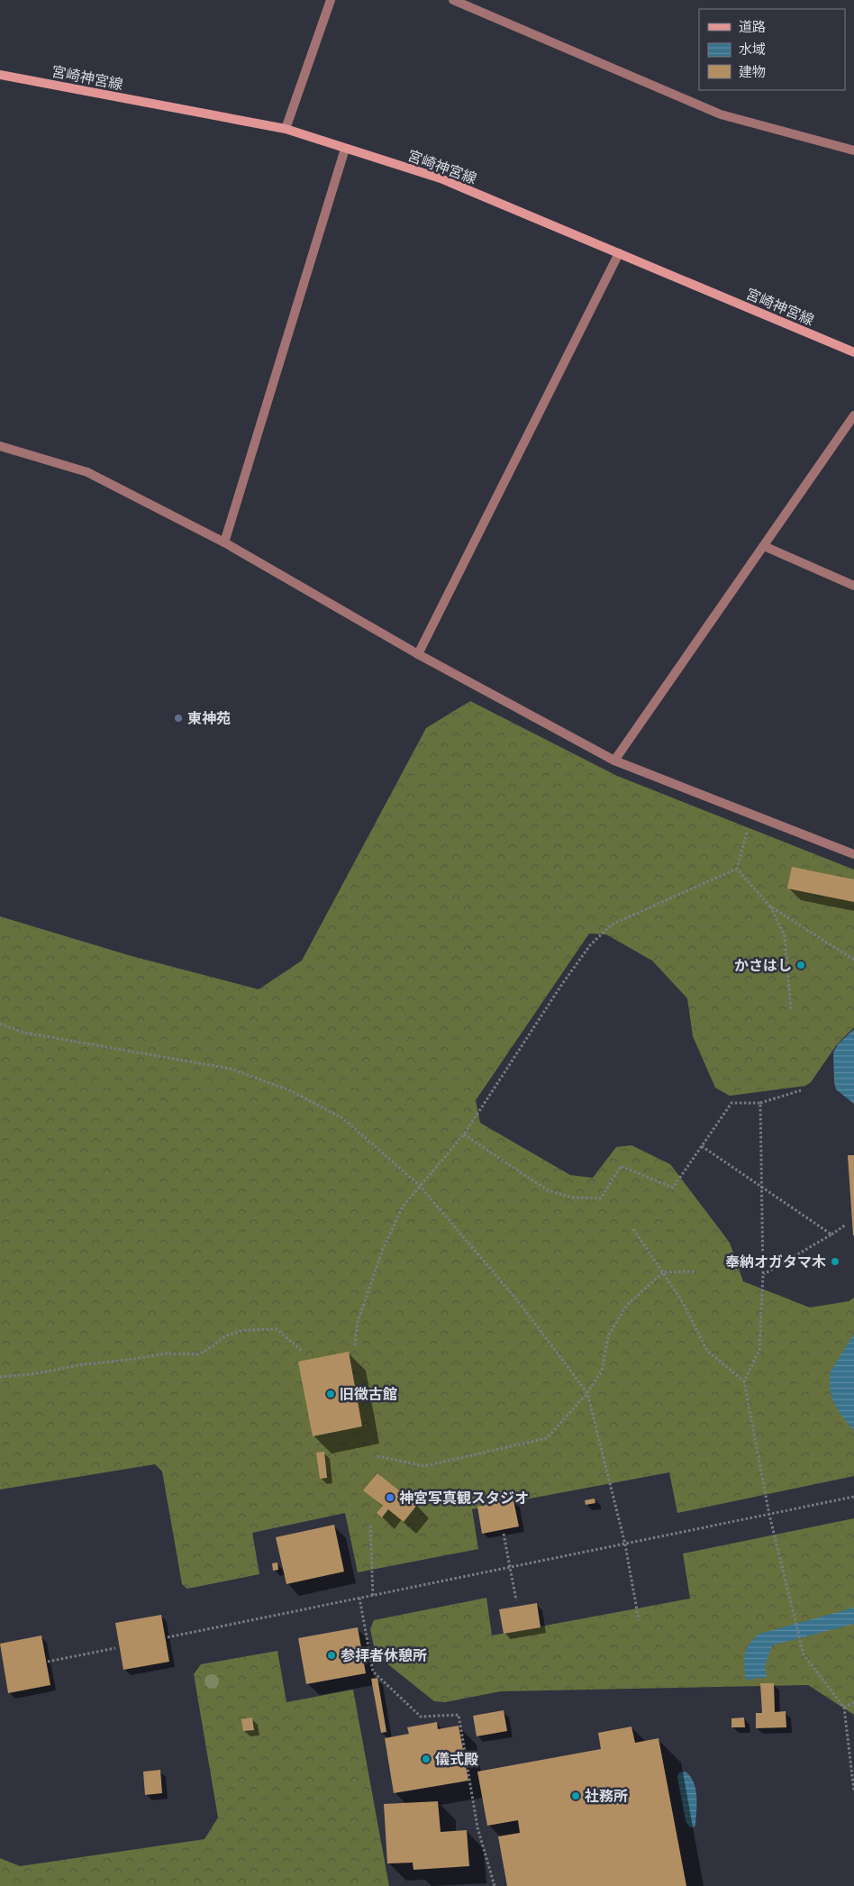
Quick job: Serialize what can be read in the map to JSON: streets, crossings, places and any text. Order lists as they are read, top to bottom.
{
  "streets": {
    "main road": ["宮崎神宮線"]
  },
  "places": [
    "東神苑",
    "かさはし",
    "奉納オガタマ木",
    "旧徴古館",
    "神宮写真観スタジオ",
    "参拝者休憩所",
    "儀式殿",
    "社務所"
  ],
  "legend": ["道路", "水域", "建物"]
}
